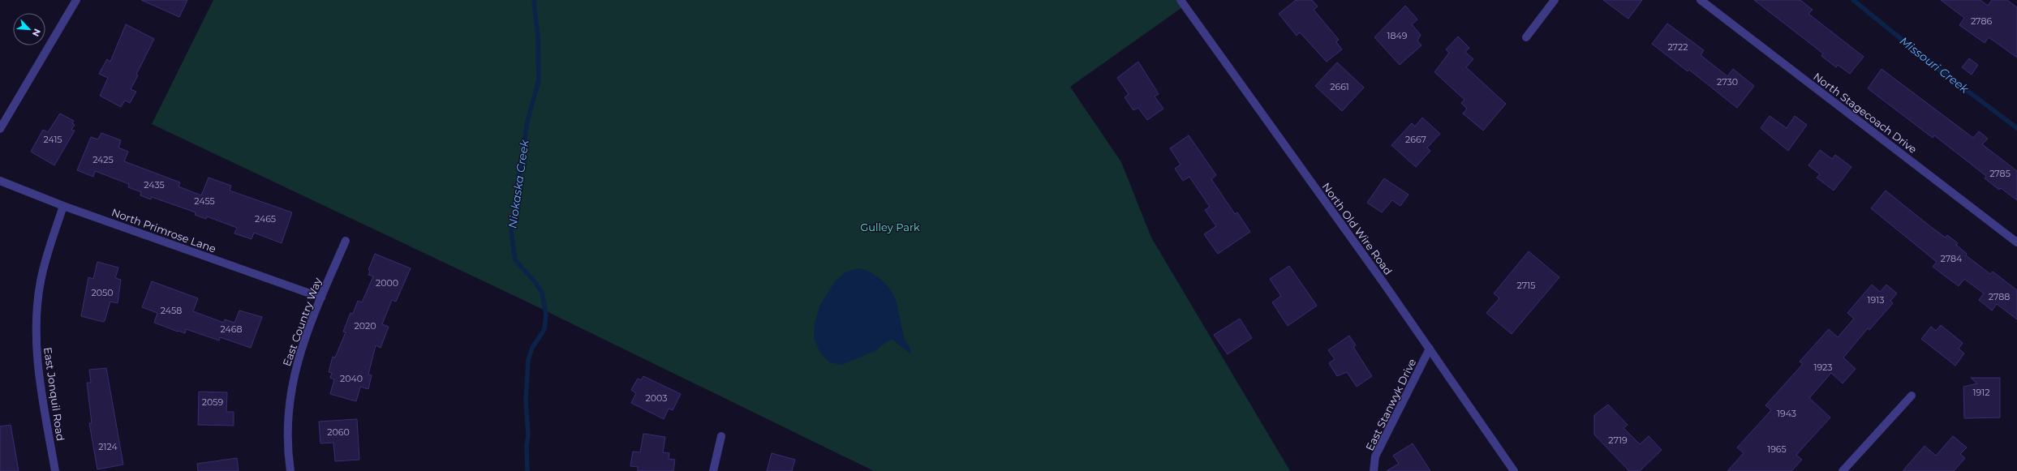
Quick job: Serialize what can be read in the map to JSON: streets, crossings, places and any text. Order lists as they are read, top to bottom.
{
  "streets": {
    "street": [
      "North Stagecoach Drive",
      "North Old Wire Road",
      "North Primrose Lane",
      "East Country Way",
      "East Jonquil Road",
      "East Stanwyk Drive"
    ]
  },
  "crossings": [
    ["North Old Wire Road", "East Stanwyk Drive"],
    ["North Primrose Lane", "East Country Way"],
    ["North Primrose Lane", "East Jonquil Road"]
  ],
  "water": ["Missouri Creek", "Niokaska Creek"],
  "parks": ["Gulley Park"],
  "house_numbers": [
    "2786",
    "1849",
    "2722",
    "2730",
    "2661",
    "2415",
    "2667",
    "2425",
    "2785",
    "2435",
    "2455",
    "2465",
    "2784",
    "2000",
    "2715",
    "2050",
    "2788",
    "1913",
    "2458",
    "2020",
    "2468",
    "1923",
    "2040",
    "1912",
    "2003",
    "2059",
    "1943",
    "2060",
    "2719",
    "2124",
    "1965"
  ],
  "north": "bottom right"
}
